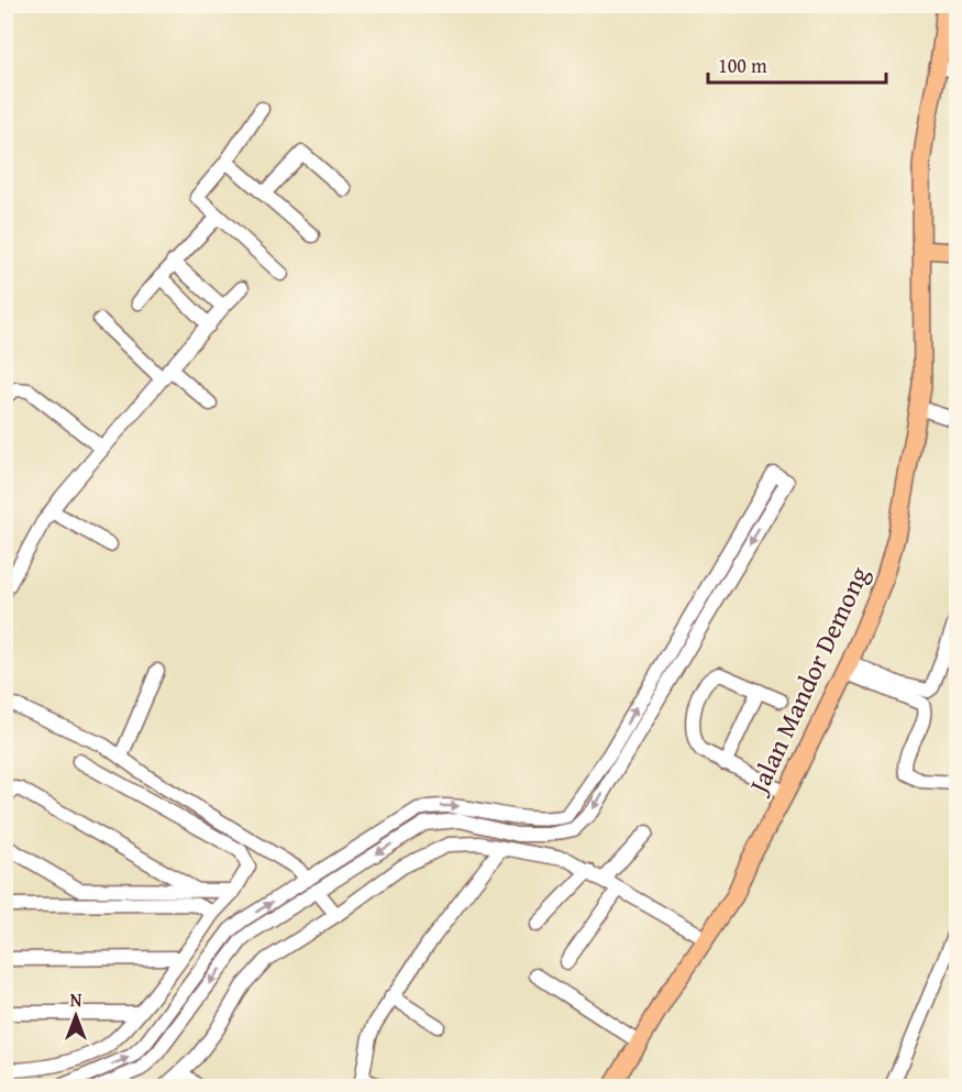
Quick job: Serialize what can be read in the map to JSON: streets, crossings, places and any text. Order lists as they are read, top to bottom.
{
  "streets": {
    "main road": ["Jalan Mandor Demong"]
  },
  "scale_bar": "100 m",
  "north": "top"
}
